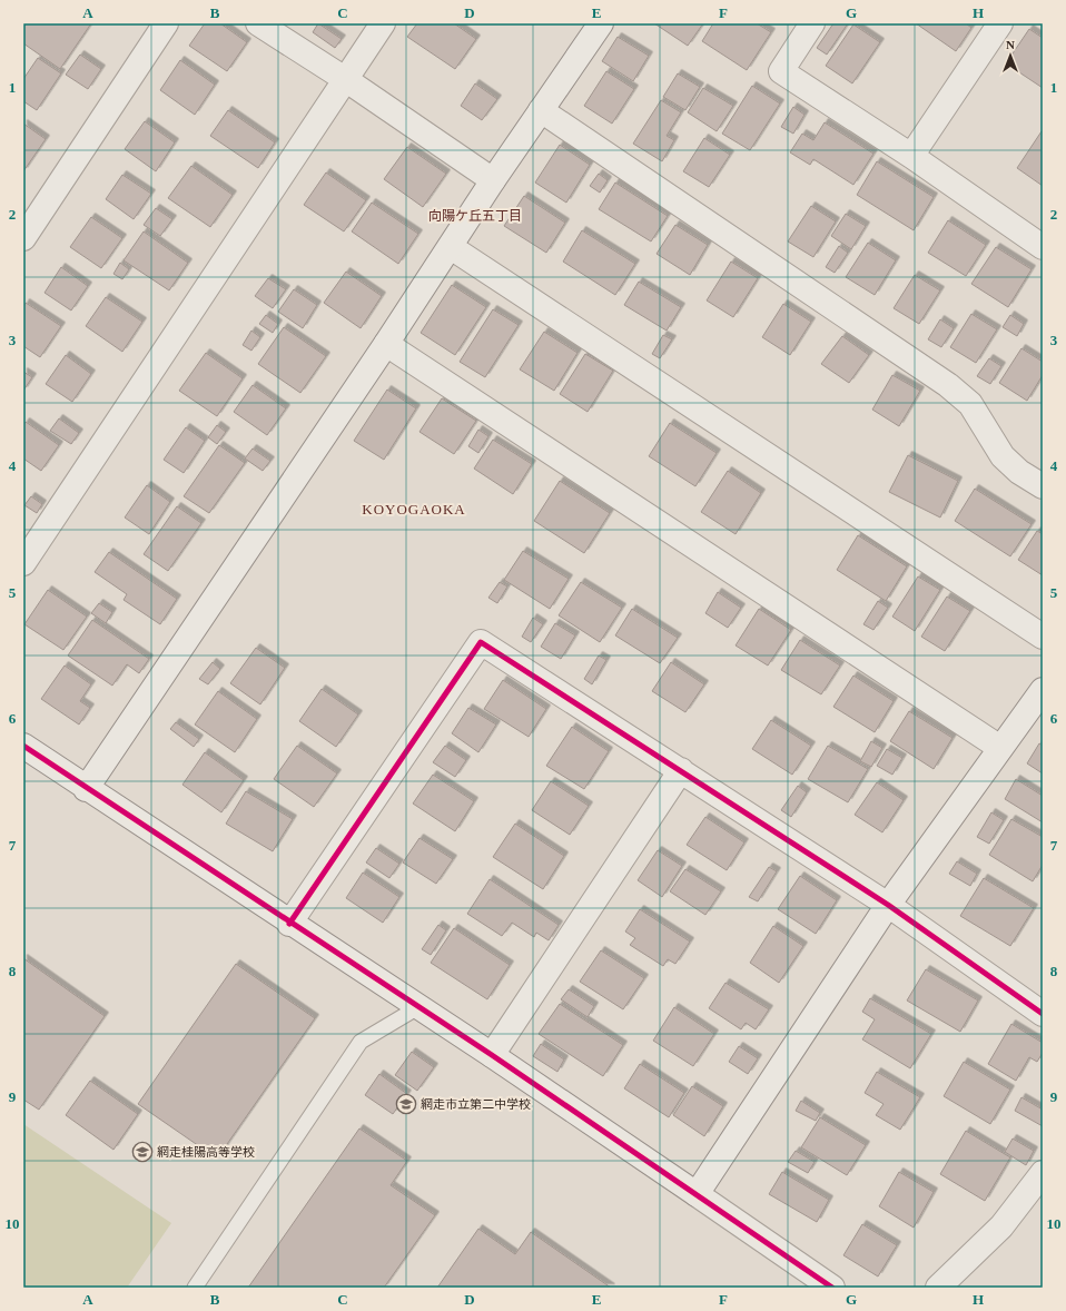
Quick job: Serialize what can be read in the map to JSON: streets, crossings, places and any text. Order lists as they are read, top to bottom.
{
  "districts": ["向陽ケ丘五丁目", "KOYOGAOKA"],
  "places": {
    "school or university": ["網走市立第二中学校", "網走桂陽高等学校"]
  },
  "north": "top",
  "grid": {
    "columns": [
      "A",
      "B",
      "C",
      "D",
      "E",
      "F",
      "G",
      "H"
    ],
    "rows": [
      "1",
      "2",
      "3",
      "4",
      "5",
      "6",
      "7",
      "8",
      "9",
      "10"
    ]
  }
}
